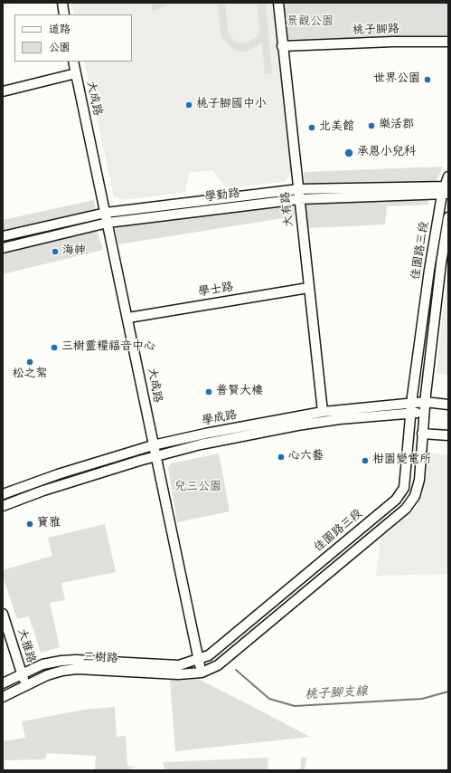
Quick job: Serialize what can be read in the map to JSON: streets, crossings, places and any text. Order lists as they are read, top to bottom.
{
  "streets": {
    "street": [
      "桃子腳路",
      "大成路",
      "學勤路",
      "大有路",
      "佳園路三段",
      "學士路",
      "學成路",
      "大雅路",
      "三樹路"
    ]
  },
  "crossings": [
    ["桃子腳路", "大有路"],
    ["大成路", "學勤路"],
    ["大成路", "佳園路三段"],
    ["大成路", "學士路"],
    ["大成路", "學成路"],
    ["大成路", "三樹路"],
    ["學勤路", "大有路"],
    ["學勤路", "佳園路三段"],
    ["大有路", "學士路"],
    ["大有路", "學成路"],
    ["佳園路三段", "學成路"],
    ["佳園路三段", "大雅路"],
    ["佳園路三段", "三樹路"],
    ["大雅路", "三樹路"]
  ],
  "water": ["桃子腳支線"],
  "parks": ["景觀公園", "兒三公園"],
  "places": [
    "世界公園",
    "桃子腳國中小",
    "樂活郡",
    "北美館",
    "承恩小兒科",
    "海神",
    "三樹靈糧福音中心",
    "松之絮",
    "普賢大樓",
    "心六藝",
    "柑園變電所",
    "寶雅"
  ],
  "legend": ["道路", "公園"]
}
